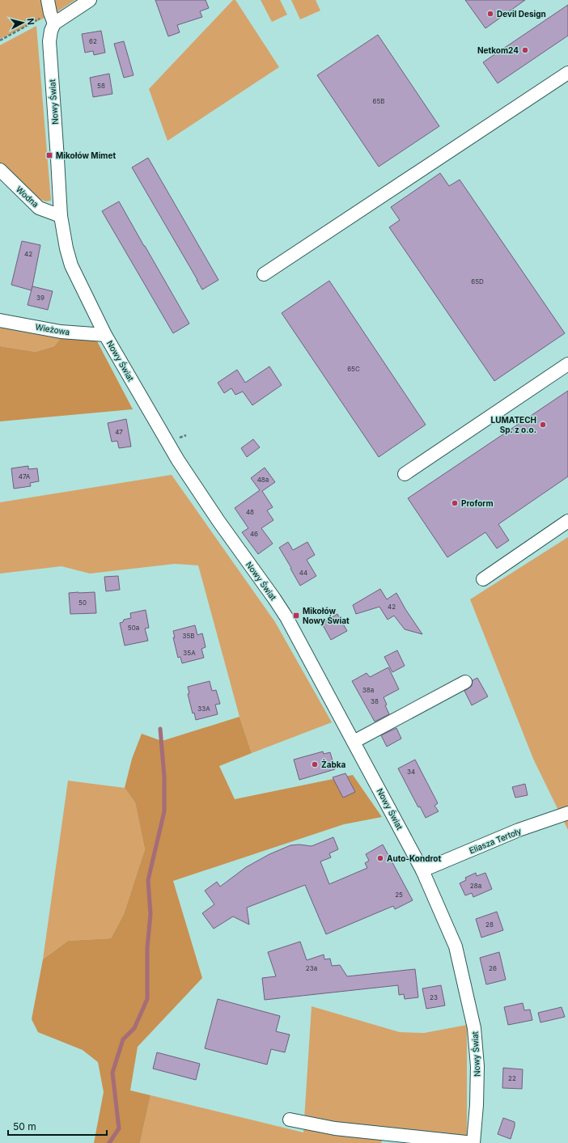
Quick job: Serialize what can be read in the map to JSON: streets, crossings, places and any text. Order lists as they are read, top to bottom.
{
  "streets": {
    "street": [
      "Nowy Świat",
      "Wodna",
      "Wieżowa",
      "Eliasza Tertoły"
    ]
  },
  "crossings": [
    ["Nowy Świat", "Wodna"],
    ["Nowy Świat", "Wieżowa"],
    ["Nowy Świat", "Eliasza Tertoły"]
  ],
  "places": {
    "other": [
      "Devil Design",
      "Netkom24",
      "LUMATECH Sp. z o.o.",
      "Proform",
      "Żabka",
      "Auto-Kondrot"
    ],
    "transit": ["Mikołów Mimet", "Mikołów Nowy Świat"]
  },
  "house_numbers": [
    "62",
    "58",
    "65B",
    "42",
    "65D",
    "39",
    "65C",
    "47",
    "47A",
    "48a",
    "48",
    "46",
    "44",
    "50",
    "42",
    "50a",
    "35B",
    "35A",
    "38a",
    "38",
    "33A",
    "34",
    "28a",
    "25",
    "28",
    "23a",
    "26",
    "23",
    "22"
  ],
  "scale_bar": "50 m",
  "north": "right"
}
